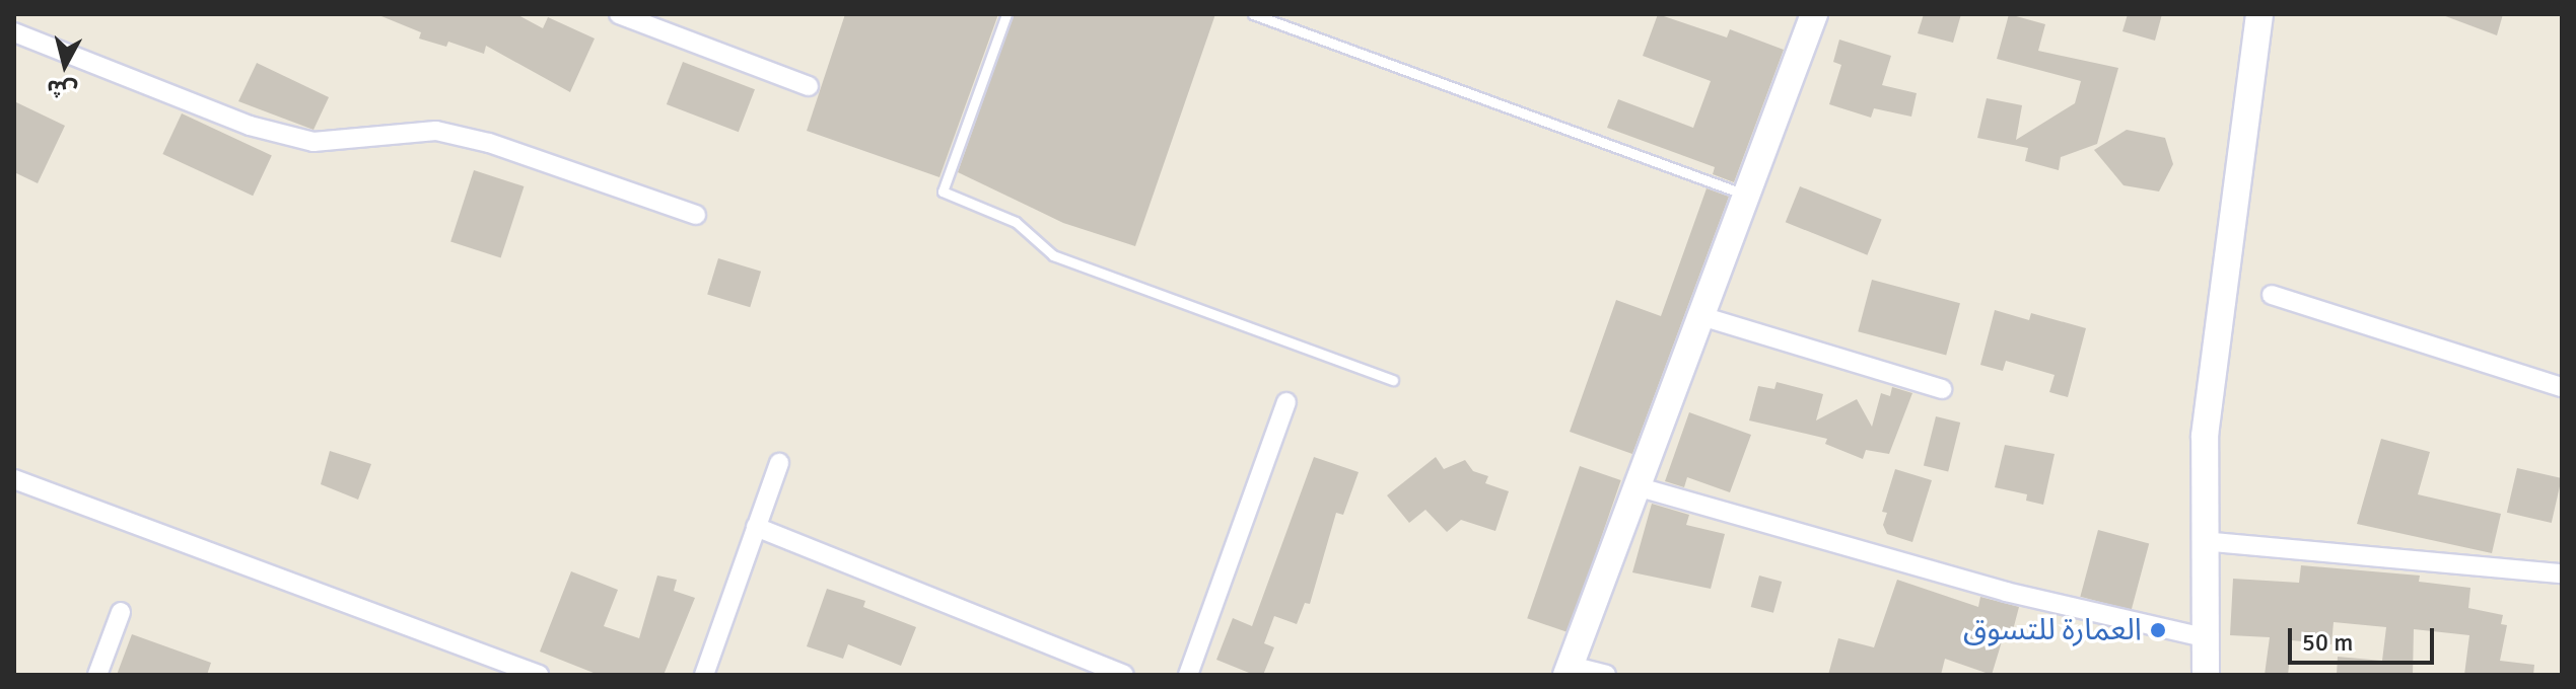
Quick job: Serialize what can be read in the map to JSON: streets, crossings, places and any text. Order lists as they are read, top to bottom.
{
  "places": ["العمارة للتسوق"],
  "scale_bar": "50 m",
  "north": "bottom"
}
